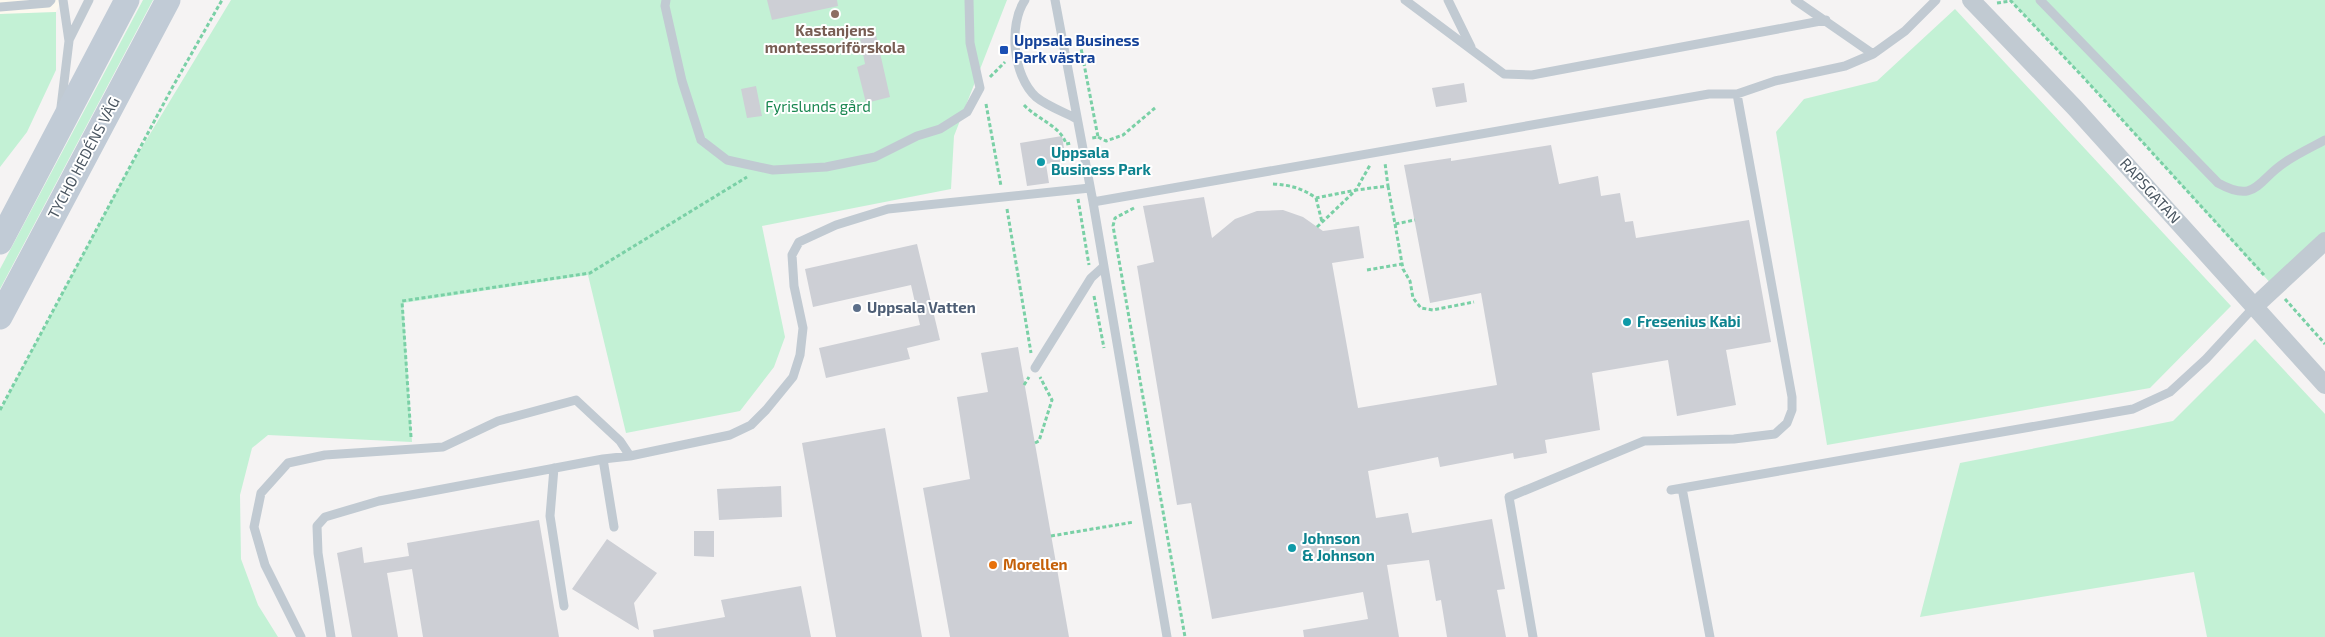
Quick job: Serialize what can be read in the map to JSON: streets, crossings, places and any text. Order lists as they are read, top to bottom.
{
  "streets": {
    "main road": ["TYCHO HEDÉNS VÄG"],
    "street": ["RAPSGATAN"]
  },
  "parks": ["Fyrislunds gård"],
  "places": {
    "other": [
      "Kastanjens montessoriförskola",
      "Uppsala Business Park",
      "Uppsala Vatten",
      "Fresenius Kabi",
      "Johnson & Johnson",
      "Morellen"
    ],
    "transit": ["Uppsala Business Park västra"]
  }
}
